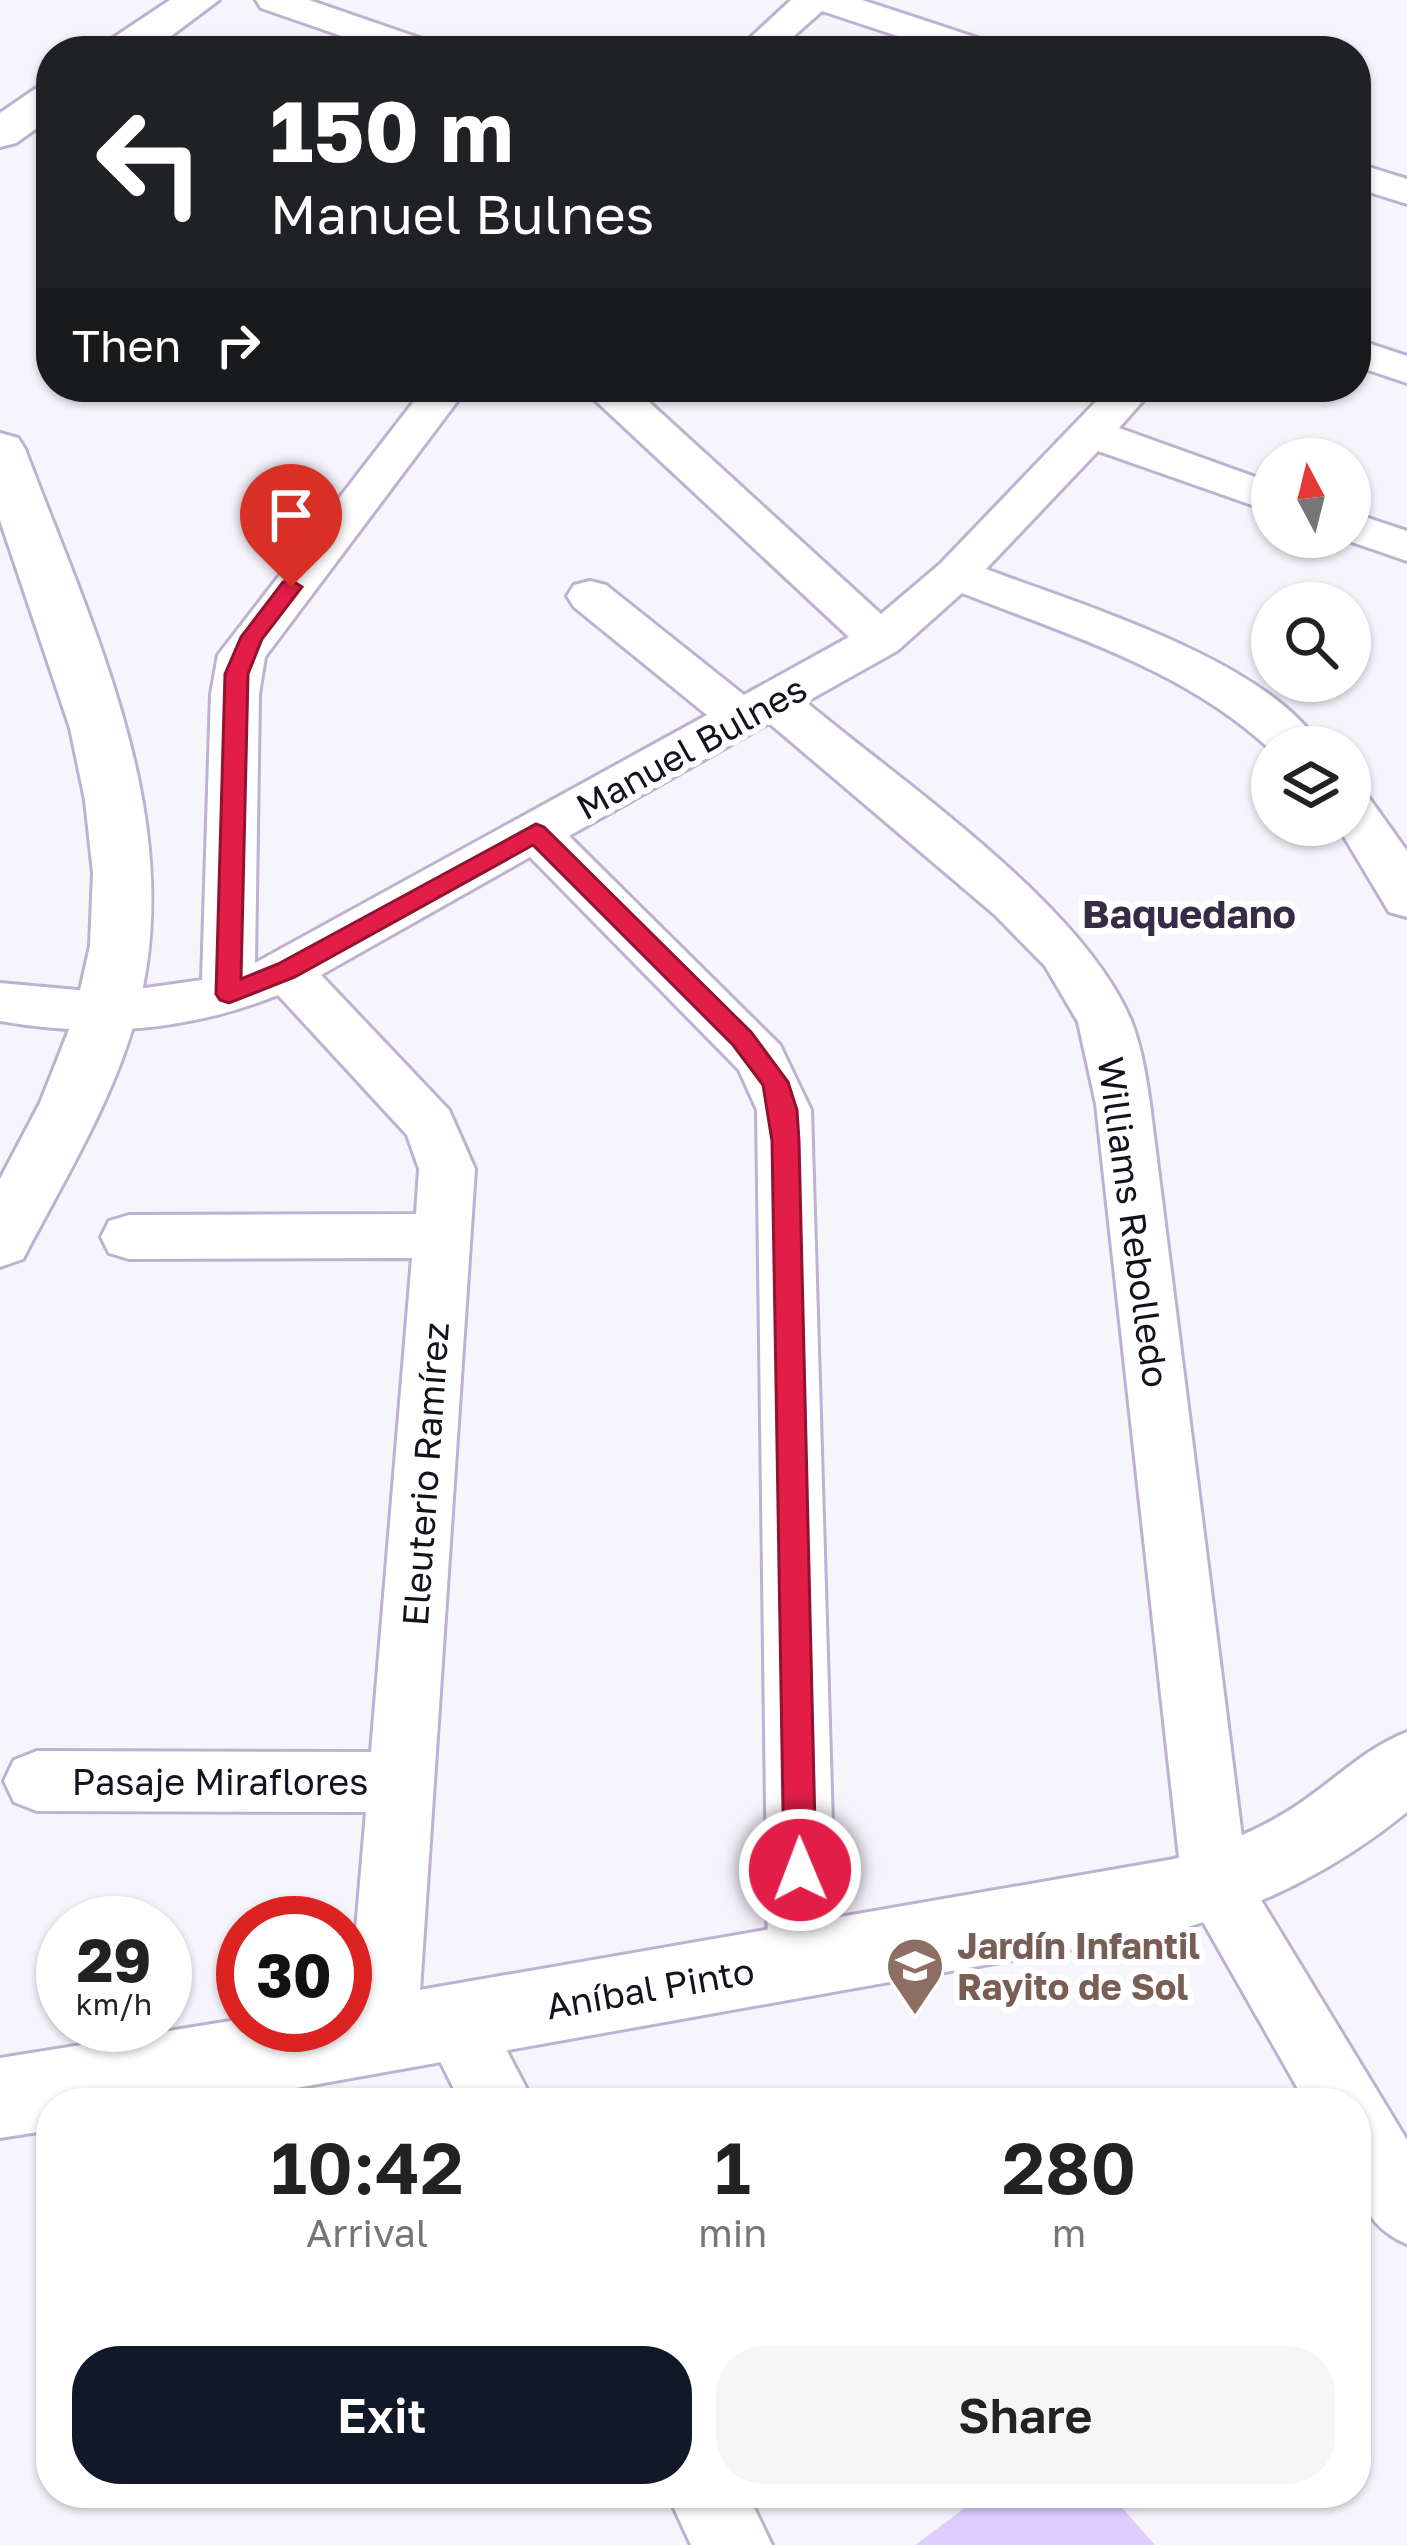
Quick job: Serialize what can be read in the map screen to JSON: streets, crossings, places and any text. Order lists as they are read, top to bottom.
{
  "streets": {
    "street": [
      "Manuel Bulnes",
      "Williams Rebolledo",
      "Eleuterio Ramírez",
      "Pasaje Miraflores",
      "Aníbal Pinto"
    ]
  },
  "crossings": [
    ["Manuel Bulnes", "Williams Rebolledo"],
    ["Manuel Bulnes", "Eleuterio Ramírez"],
    ["Williams Rebolledo", "Aníbal Pinto"],
    ["Eleuterio Ramírez", "Pasaje Miraflores"],
    ["Eleuterio Ramírez", "Aníbal Pinto"]
  ],
  "districts": ["Baquedano"],
  "places": {
    "school or university": ["Jardín Infantil Rayito de Sol"]
  },
  "north": "top",
  "page": {
    "turn": ["150 m", "Manuel Bulnes"],
    "then": "Then",
    "speed": "29 km/h",
    "limit": "30",
    "eta": [
      "10:42",
      "Arrival",
      "1",
      "min",
      "280",
      "m"
    ],
    "buttons": ["Exit", "Share"]
  }
}
